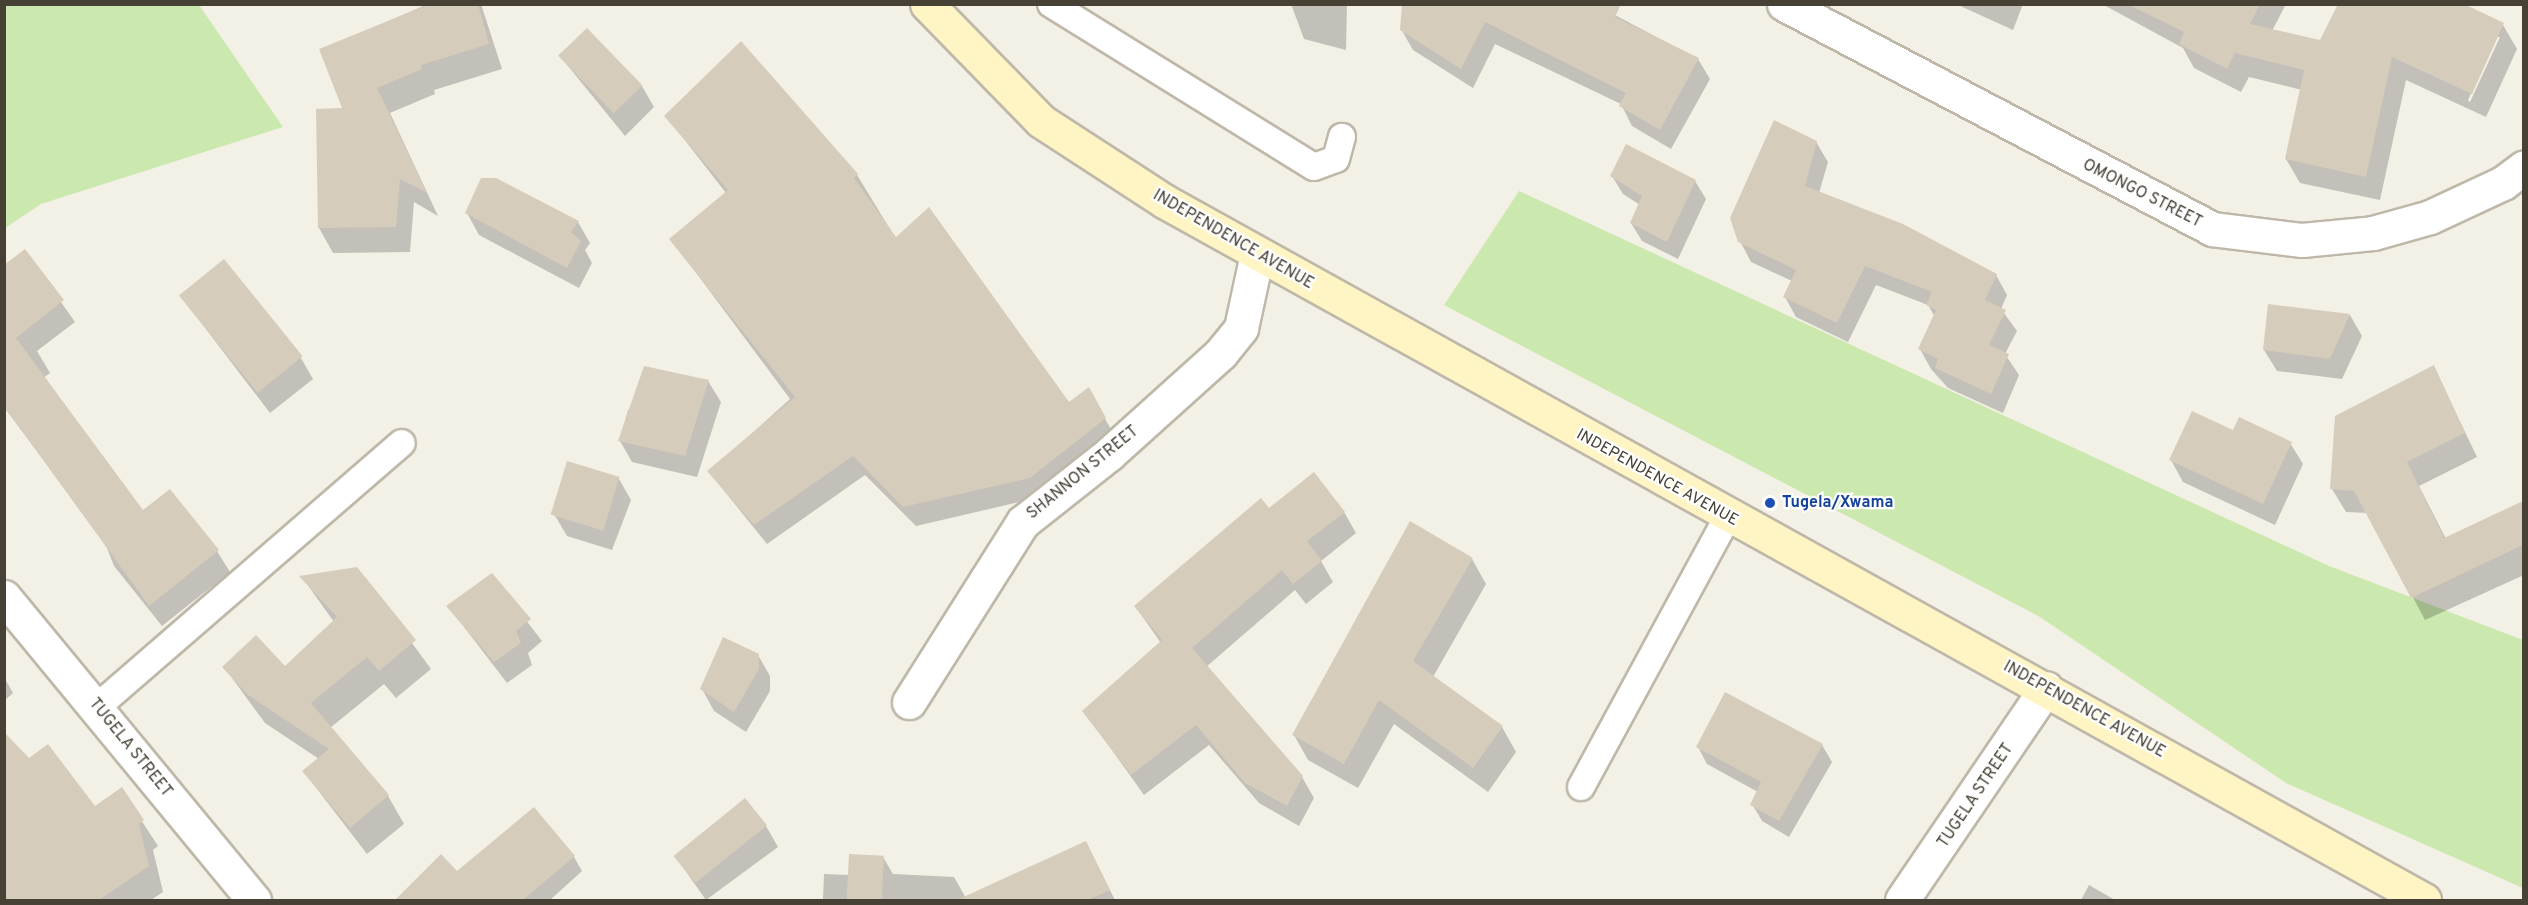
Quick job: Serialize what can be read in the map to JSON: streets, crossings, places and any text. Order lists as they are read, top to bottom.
{
  "streets": {
    "main road": ["INDEPENDENCE AVENUE"],
    "street": ["OMONGO STREET", "SHANNON STREET", "TUGELA STREET"]
  },
  "crossings": [
    ["INDEPENDENCE AVENUE", "SHANNON STREET"],
    ["INDEPENDENCE AVENUE", "TUGELA STREET"]
  ],
  "places": ["Tugela/Xwama"]
}
